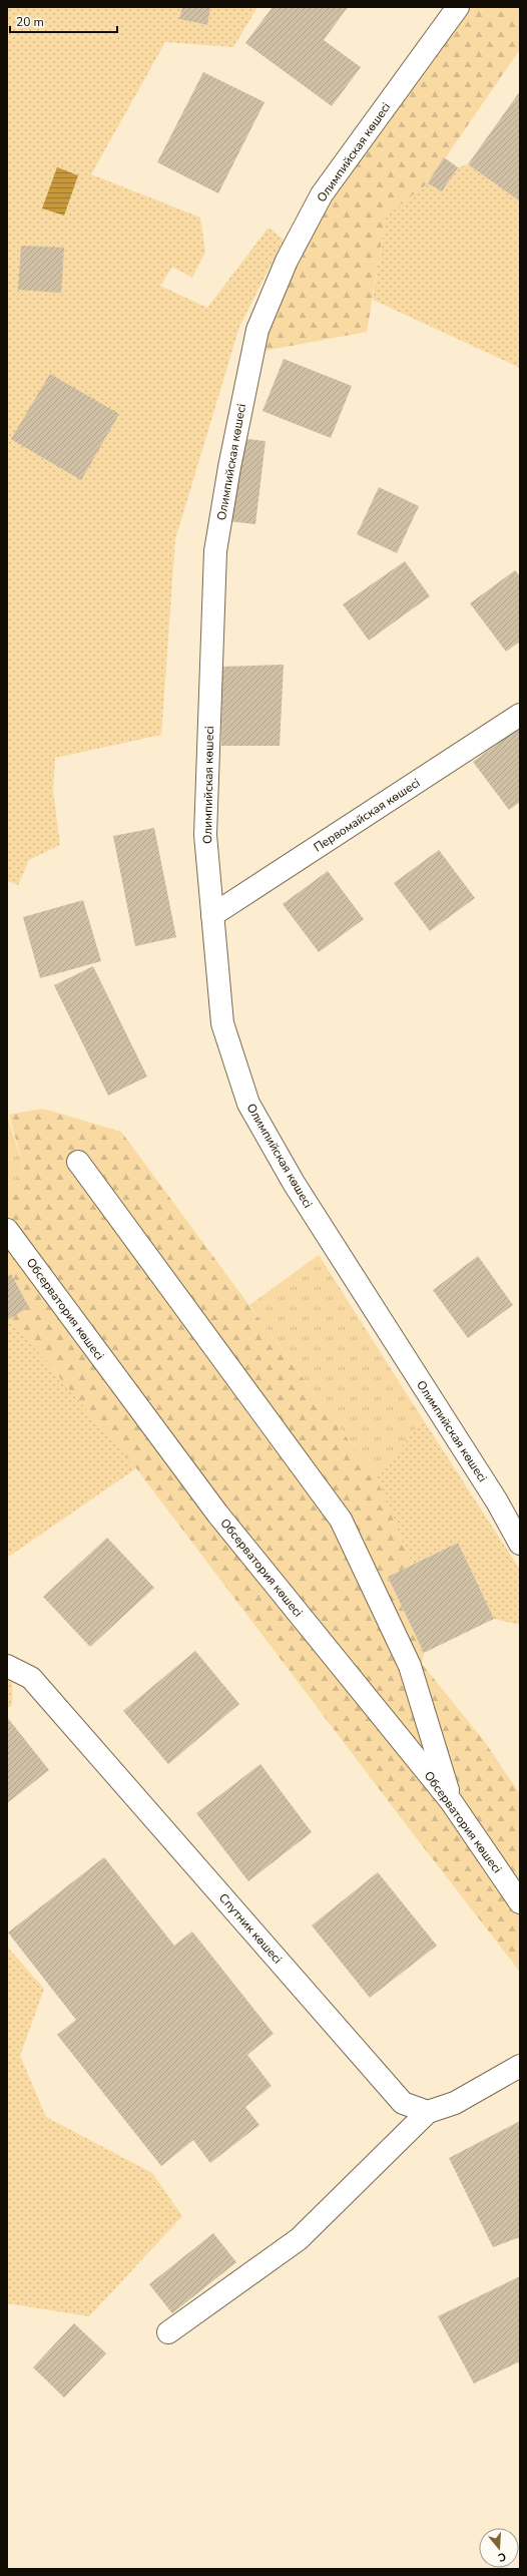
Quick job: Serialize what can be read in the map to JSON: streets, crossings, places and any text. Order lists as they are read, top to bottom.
{
  "streets": {
    "street": [
      "Олимпийская көшесі",
      "Первомайская көшесі",
      "Обсерватория көшесі",
      "Спутник көшесі"
    ]
  },
  "crossings": [
    ["Олимпийская көшесі", "Первомайская көшесі"]
  ],
  "scale_bar": "20 m",
  "north": "bottom"
}
